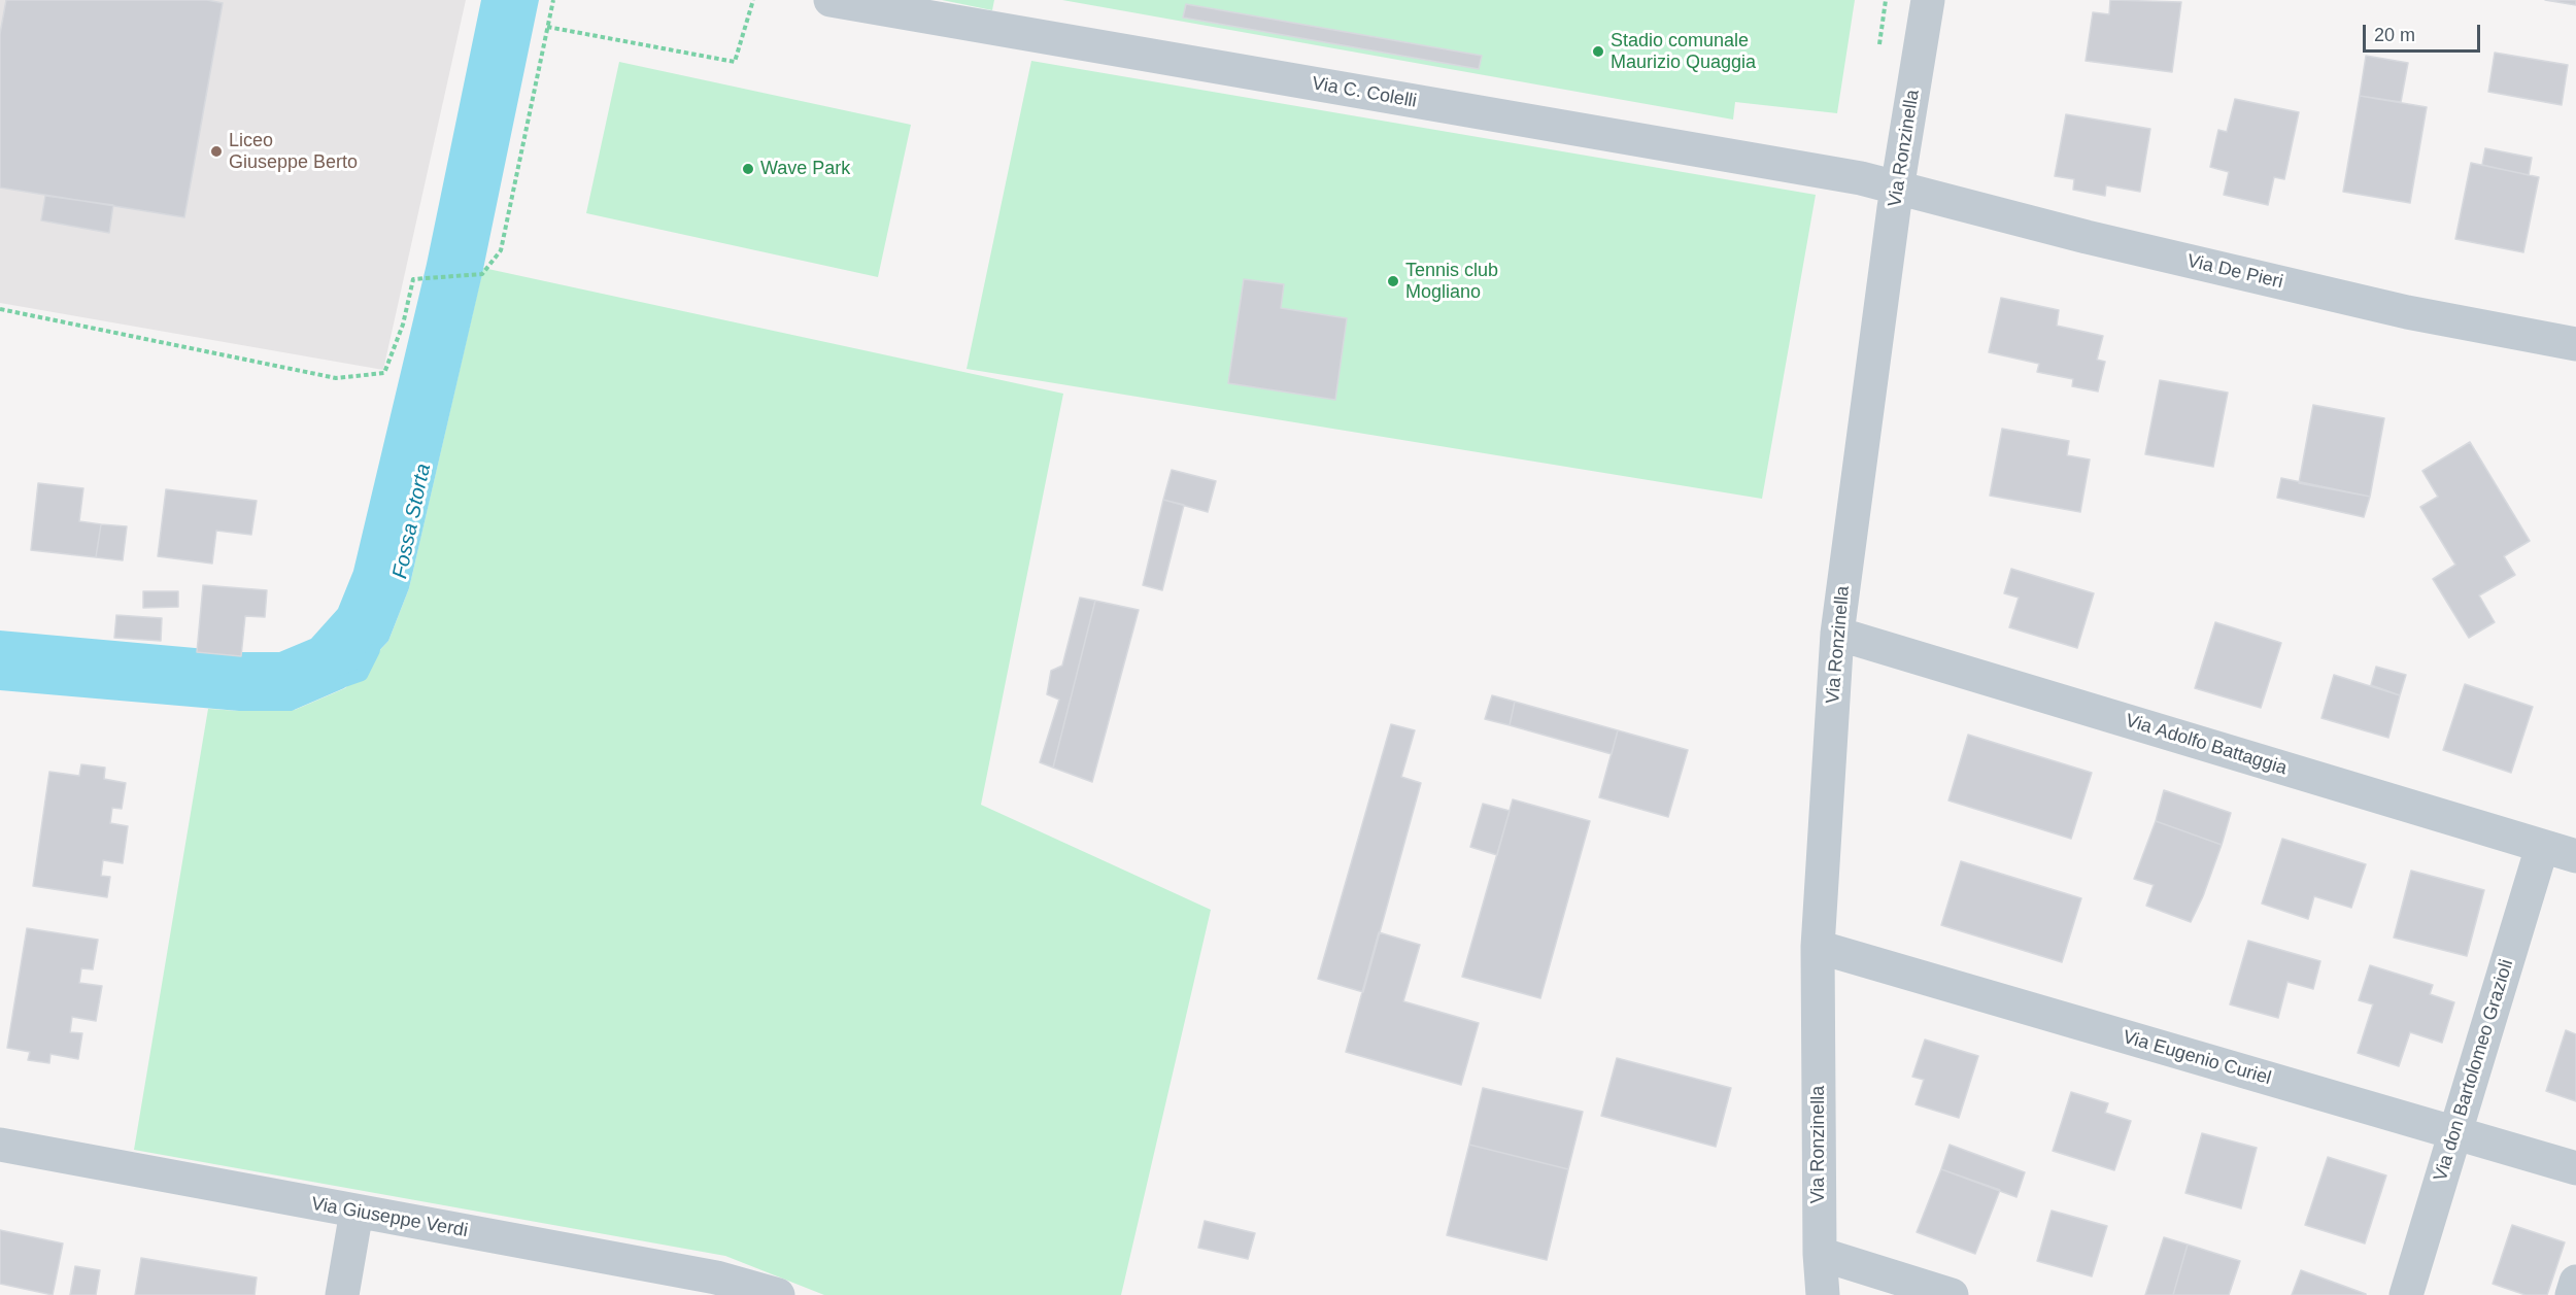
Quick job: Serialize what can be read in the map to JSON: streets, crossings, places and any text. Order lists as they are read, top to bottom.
{
  "streets": {
    "street": [
      "Via C. Colelli",
      "Via Ronzinella",
      "Via De Pieri",
      "Via Adolfo Battaggia",
      "Via Eugenio Curiel",
      "Via don Bartolomeo Grazioli",
      "Via Giuseppe Verdi"
    ]
  },
  "crossings": [
    ["Via C. Colelli", "Via Ronzinella"],
    ["Via C. Colelli", "Via De Pieri"],
    ["Via Ronzinella", "Via De Pieri"],
    ["Via Ronzinella", "Via Adolfo Battaggia"],
    ["Via Ronzinella", "Via Eugenio Curiel"],
    ["Via Adolfo Battaggia", "Via don Bartolomeo Grazioli"],
    ["Via Eugenio Curiel", "Via don Bartolomeo Grazioli"]
  ],
  "water": ["Fossa Storta"],
  "places": [
    "Stadio comunale Maurizio Quaggia",
    "Liceo Giuseppe Berto",
    "Wave Park",
    "Tennis club Mogliano"
  ],
  "scale_bar": "20 m"
}
